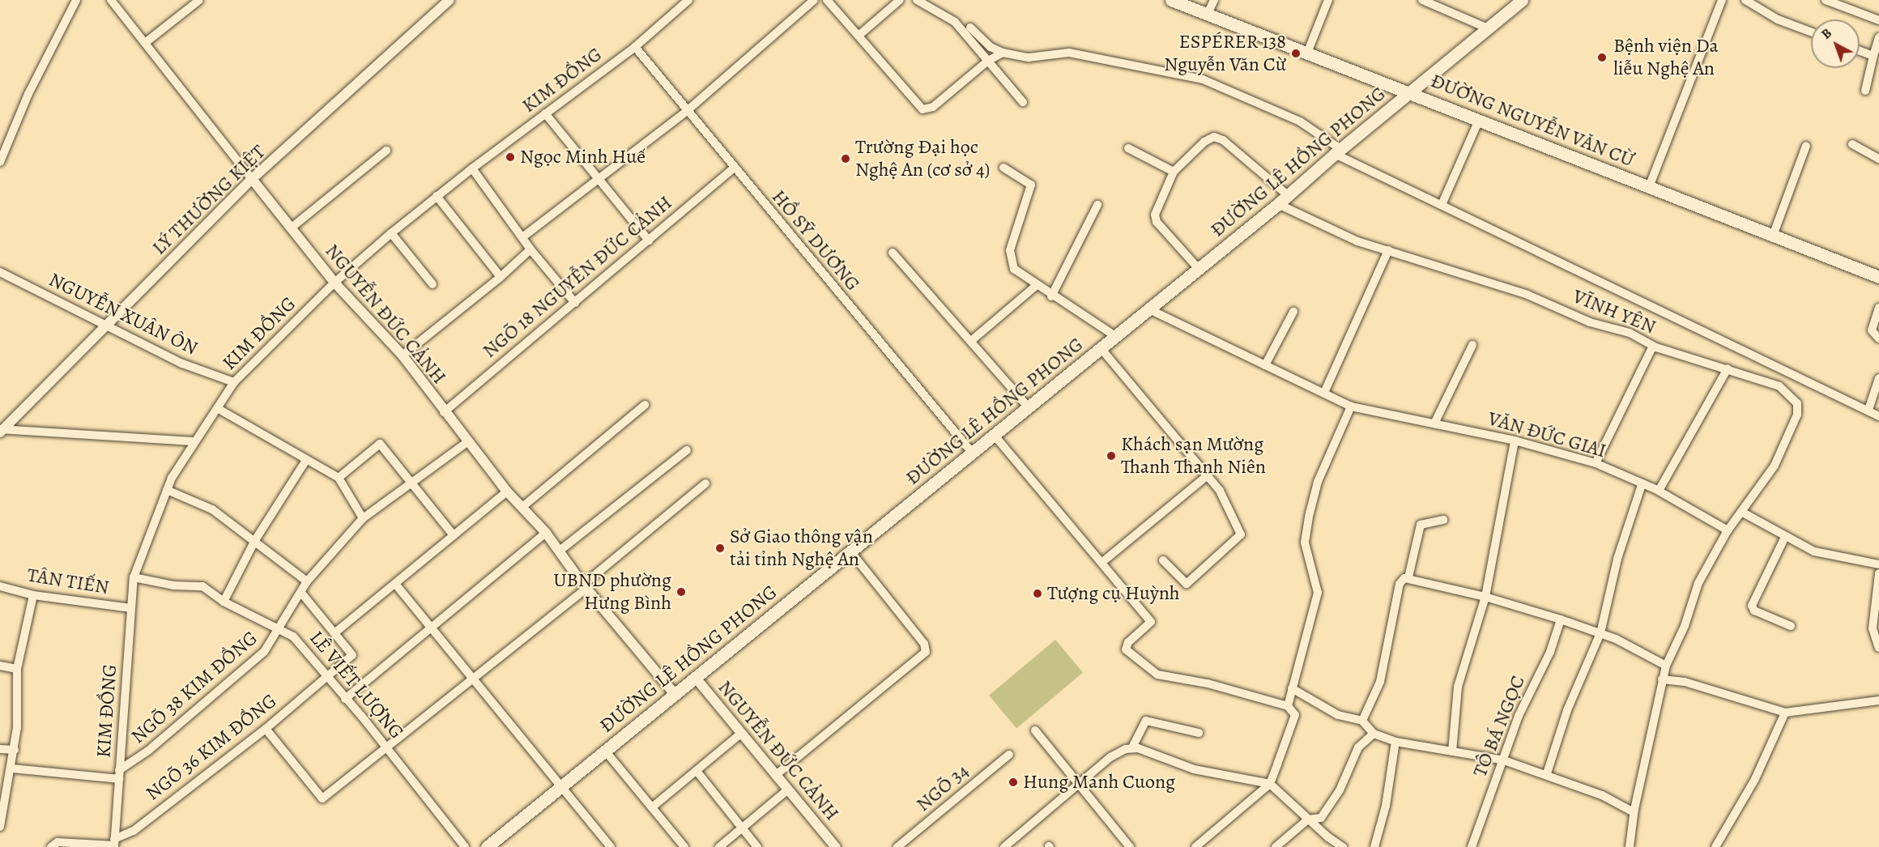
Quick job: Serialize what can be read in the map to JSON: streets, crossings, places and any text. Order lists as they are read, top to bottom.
{
  "streets": {
    "main road": ["ĐƯỜNG NGUYỄN VĂN CỪ", "ĐƯỜNG LÊ HỒNG PHONG"],
    "street": [
      "KIM ĐỒNG",
      "LÝ THƯỜNG KIỆT",
      "HỒ SỸ DƯƠNG",
      "NGÕ 18 NGUYỄN ĐỨC CẢNH",
      "VĨNH YÊN",
      "NGUYỄN XUÂN ÔN",
      "NGUYỄN ĐỨC CẢNH",
      "VĂN ĐỨC GIAI",
      "TÂN TIẾN",
      "LÊ VIẾT LƯỢNG",
      "NGÕ 38 KIM ĐỒNG",
      "TÔ BÁ NGỌC",
      "NGÕ 36 KIM ĐỒNG",
      "NGÕ 34"
    ]
  },
  "crossings": [
    ["KIM ĐỒNG", "HỒ SỸ DƯƠNG"],
    ["KIM ĐỒNG", "NGUYỄN XUÂN ÔN"],
    ["KIM ĐỒNG", "NGUYỄN ĐỨC CẢNH"],
    ["KIM ĐỒNG", "TÂN TIẾN"],
    ["KIM ĐỒNG", "LÊ VIẾT LƯỢNG"],
    ["KIM ĐỒNG", "NGÕ 38 KIM ĐỒNG"],
    ["KIM ĐỒNG", "NGÕ 36 KIM ĐỒNG"],
    ["ĐƯỜNG NGUYỄN VĂN CỪ", "ĐƯỜNG LÊ HỒNG PHONG"],
    ["ĐƯỜNG LÊ HỒNG PHONG", "HỒ SỸ DƯƠNG"],
    ["ĐƯỜNG LÊ HỒNG PHONG", "VĨNH YÊN"],
    ["ĐƯỜNG LÊ HỒNG PHONG", "NGUYỄN ĐỨC CẢNH"],
    ["ĐƯỜNG LÊ HỒNG PHONG", "VĂN ĐỨC GIAI"],
    ["LÝ THƯỜNG KIỆT", "NGUYỄN XUÂN ÔN"],
    ["LÝ THƯỜNG KIỆT", "NGUYỄN ĐỨC CẢNH"],
    ["HỒ SỸ DƯƠNG", "NGÕ 18 NGUYỄN ĐỨC CẢNH"],
    ["NGÕ 18 NGUYỄN ĐỨC CẢNH", "NGUYỄN ĐỨC CẢNH"],
    ["VĨNH YÊN", "VĂN ĐỨC GIAI"],
    ["NGUYỄN ĐỨC CẢNH", "NGÕ 38 KIM ĐỒNG"],
    ["LÊ VIẾT LƯỢNG", "NGÕ 38 KIM ĐỒNG"],
    ["LÊ VIẾT LƯỢNG", "NGÕ 36 KIM ĐỒNG"]
  ],
  "places": [
    "ESPÉRER 138 Nguyễn Văn Cừ",
    "Bệnh viện Da liễu Nghệ An",
    "Ngọc Minh Huế",
    "Trường Đại học Nghệ An (cơ sở 4)",
    "Khách sạn Mường Thanh Thanh Niên",
    "Sở Giao thông vận tải tỉnh Nghệ An",
    "UBND phường Hưng Bình",
    "Tượng cụ Huỳnh",
    "Hung Manh Cuong"
  ],
  "north": "top left"
}
